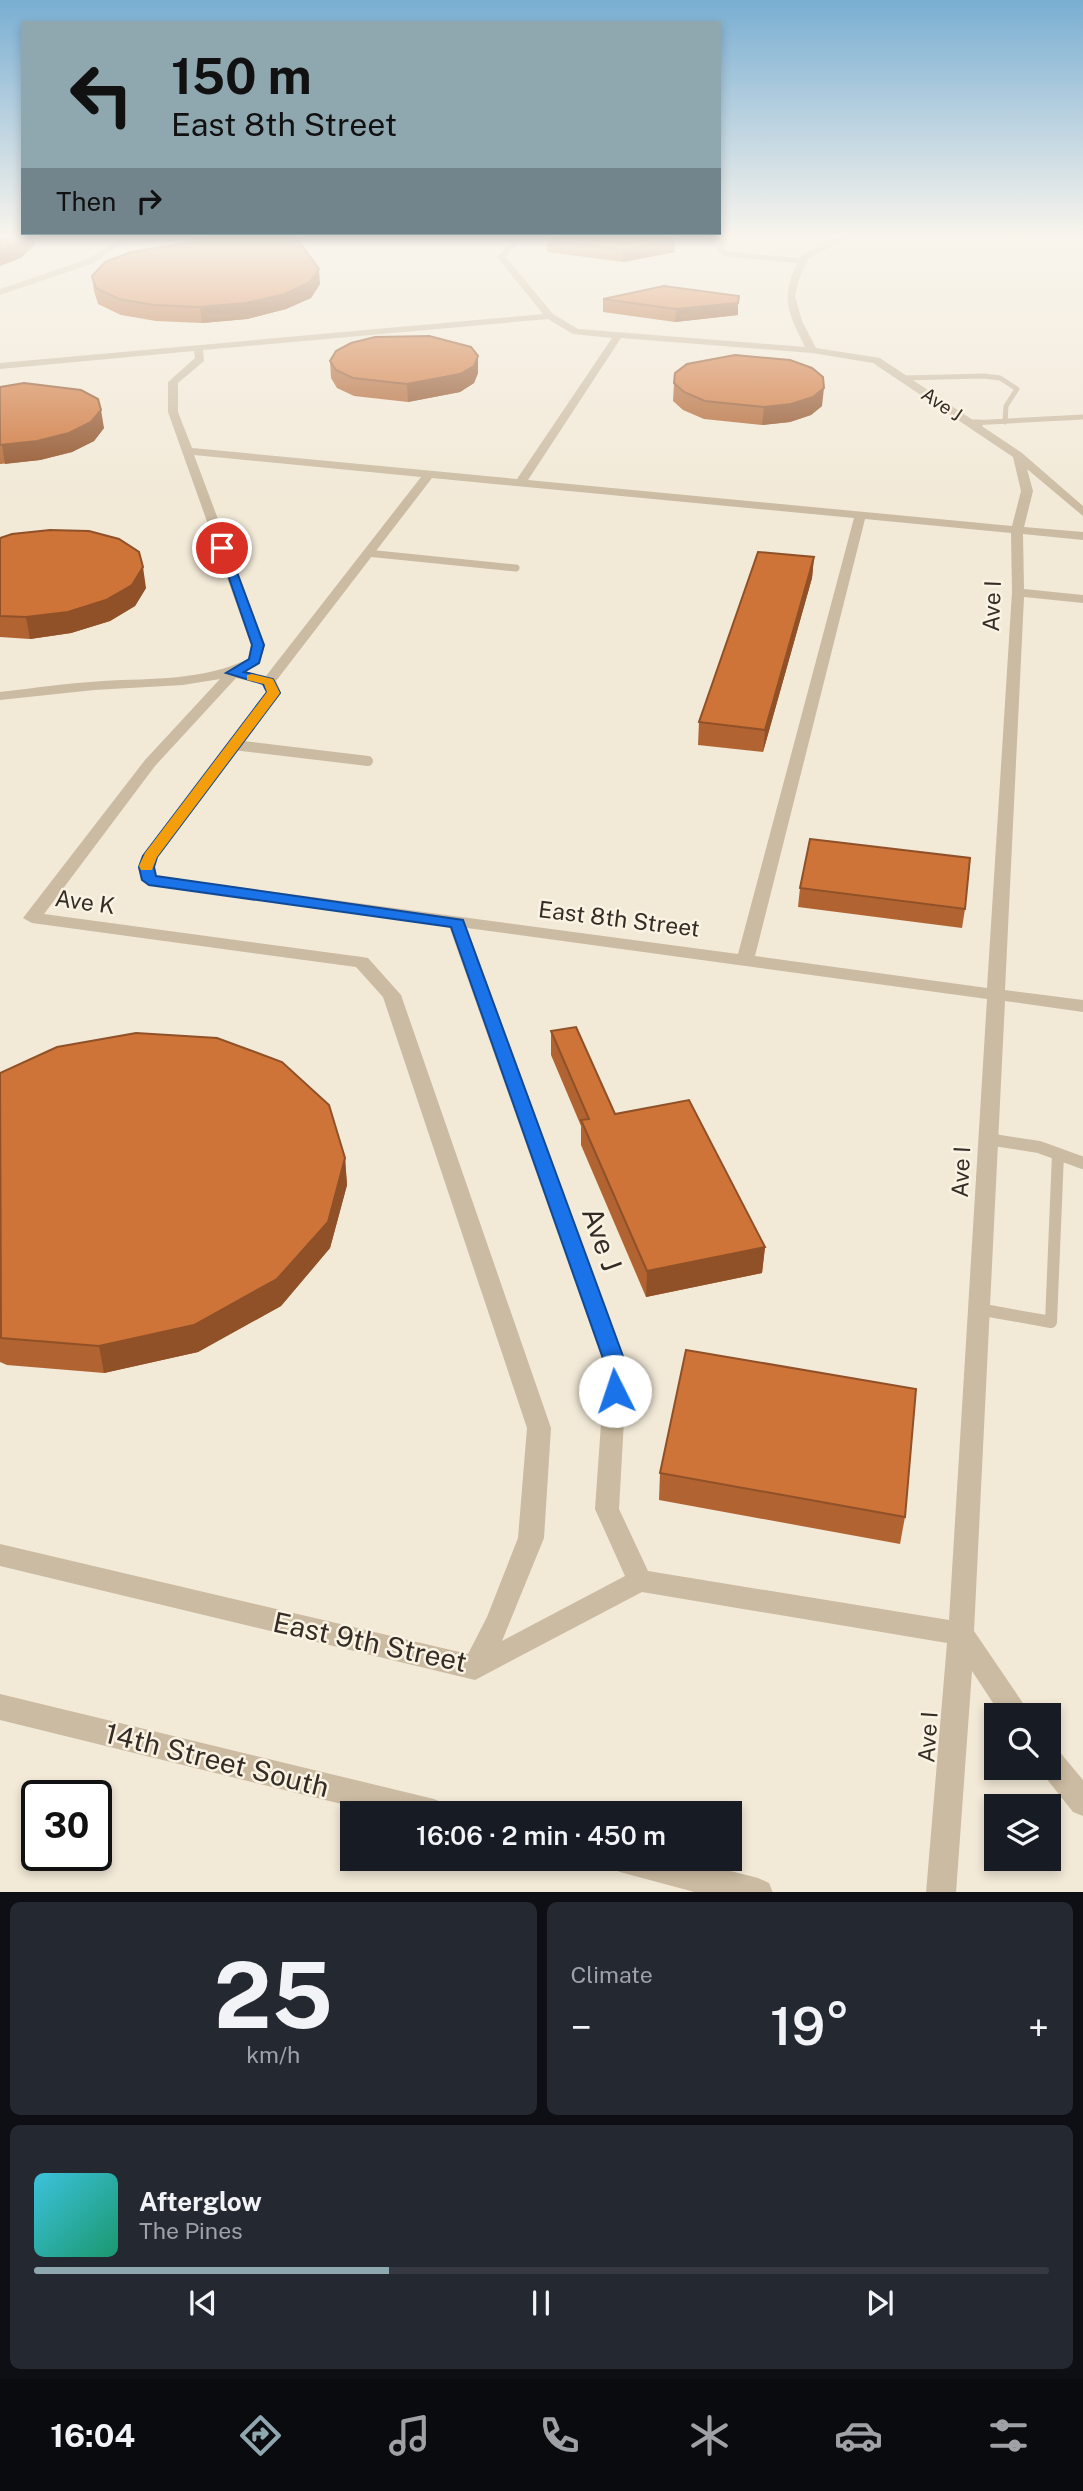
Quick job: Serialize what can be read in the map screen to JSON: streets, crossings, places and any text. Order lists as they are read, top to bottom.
{
  "streets": {
    "street": [
      "Ave J",
      "Ave I",
      "Ave K",
      "East 8th Street",
      "East 9th Street",
      "14th Street South"
    ]
  },
  "crossings": [
    ["Ave J", "Ave I"],
    ["Ave J", "East 8th Street"],
    ["Ave J", "East 9th Street"],
    ["Ave I", "East 8th Street"],
    ["Ave K", "East 9th Street"]
  ],
  "page": {
    "turn": ["150 m", "East 8th Street"],
    "then": "Then",
    "limit": "30",
    "trip": "16:06 · 2 min · 450 m",
    "tile": [
      ["25", "km/h"],
      "Climate"
    ],
    "heat": ["−", "19°", "+"],
    "song": ["Afterglow", "The Pines"],
    "tabs": "16:04"
  }
}
